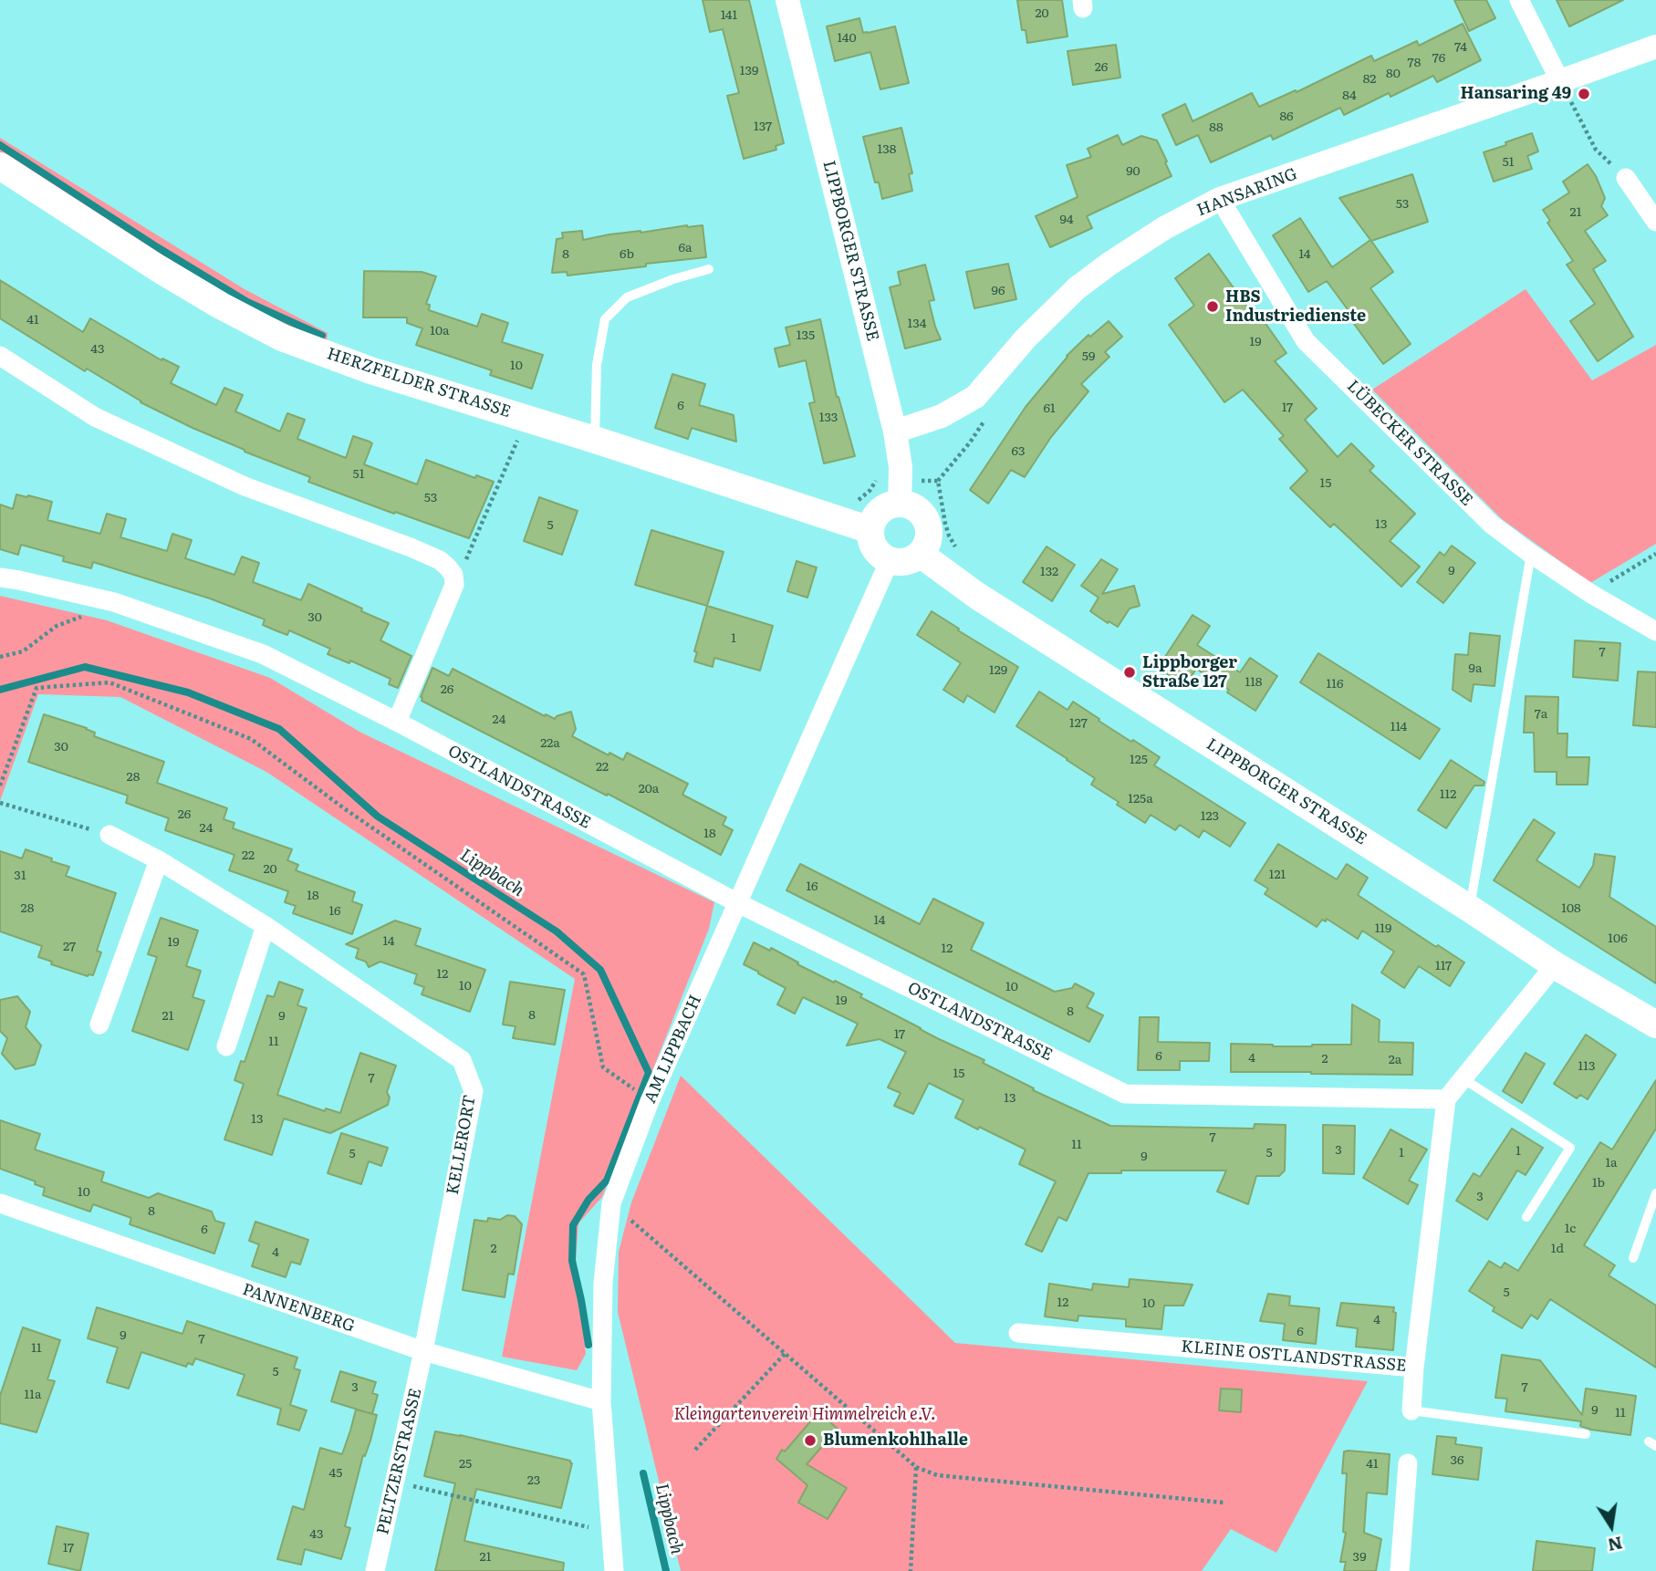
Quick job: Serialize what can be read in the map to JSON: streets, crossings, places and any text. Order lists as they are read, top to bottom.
{
  "streets": {
    "main road": ["LIPPBORGER STRASSE", "HERZFELDER STRASSE"],
    "street": [
      "HANSARING",
      "LÜBECKER STRASSE",
      "OSTLANDSTRASSE",
      "AM LIPPBACH",
      "KELLERORT",
      "PANNENBERG",
      "KLEINE OSTLANDSTRASSE",
      "PELTZERSTRASSE"
    ]
  },
  "crossings": [
    ["HANSARING", "LIPPBORGER STRASSE"],
    ["HANSARING", "LÜBECKER STRASSE"],
    ["OSTLANDSTRASSE", "AM LIPPBACH"],
    ["OSTLANDSTRASSE", "KLEINE OSTLANDSTRASSE"],
    ["AM LIPPBACH", "PANNENBERG"],
    ["KELLERORT", "PANNENBERG"],
    ["KELLERORT", "PELTZERSTRASSE"],
    ["PANNENBERG", "PELTZERSTRASSE"]
  ],
  "water": ["Lippbach"],
  "parks": ["Kleingartenverein Himmelreich e.V."],
  "places": [
    "Hansaring 49",
    "HBS Industriedienste",
    "Lippborger Straße 127",
    "Blumenkohlhalle"
  ],
  "house_numbers": [
    "20",
    "141",
    "140",
    "74",
    "76",
    "78",
    "26",
    "139",
    "80",
    "82",
    "84",
    "86",
    "137",
    "88",
    "138",
    "51",
    "90",
    "53",
    "21",
    "94",
    "6a",
    "8",
    "6b",
    "14",
    "96",
    "41",
    "134",
    "10a",
    "135",
    "19",
    "43",
    "59",
    "10",
    "6",
    "17",
    "61",
    "133",
    "63",
    "51",
    "15",
    "53",
    "13",
    "5",
    "9",
    "132",
    "30",
    "1",
    "7",
    "9a",
    "129",
    "118",
    "116",
    "26",
    "7a",
    "24",
    "127",
    "114",
    "22a",
    "30",
    "125",
    "22",
    "28",
    "20a",
    "112",
    "125a",
    "26",
    "123",
    "24",
    "18",
    "22",
    "20",
    "121",
    "31",
    "16",
    "18",
    "28",
    "108",
    "16",
    "14",
    "119",
    "106",
    "14",
    "19",
    "27",
    "12",
    "117",
    "12",
    "10",
    "10",
    "19",
    "8",
    "8",
    "21",
    "9",
    "17",
    "11",
    "6",
    "4",
    "2",
    "2a",
    "113",
    "15",
    "7",
    "13",
    "13",
    "7",
    "11",
    "3",
    "1",
    "5",
    "1",
    "5",
    "9",
    "1a",
    "1b",
    "10",
    "3",
    "8",
    "1c",
    "6",
    "2",
    "1d",
    "4",
    "5",
    "12",
    "10",
    "4",
    "6",
    "9",
    "7",
    "11",
    "5",
    "3",
    "7",
    "11a",
    "9",
    "11",
    "36",
    "25",
    "41",
    "45",
    "23",
    "43",
    "17",
    "21",
    "39"
  ],
  "north": "bottom"
}
